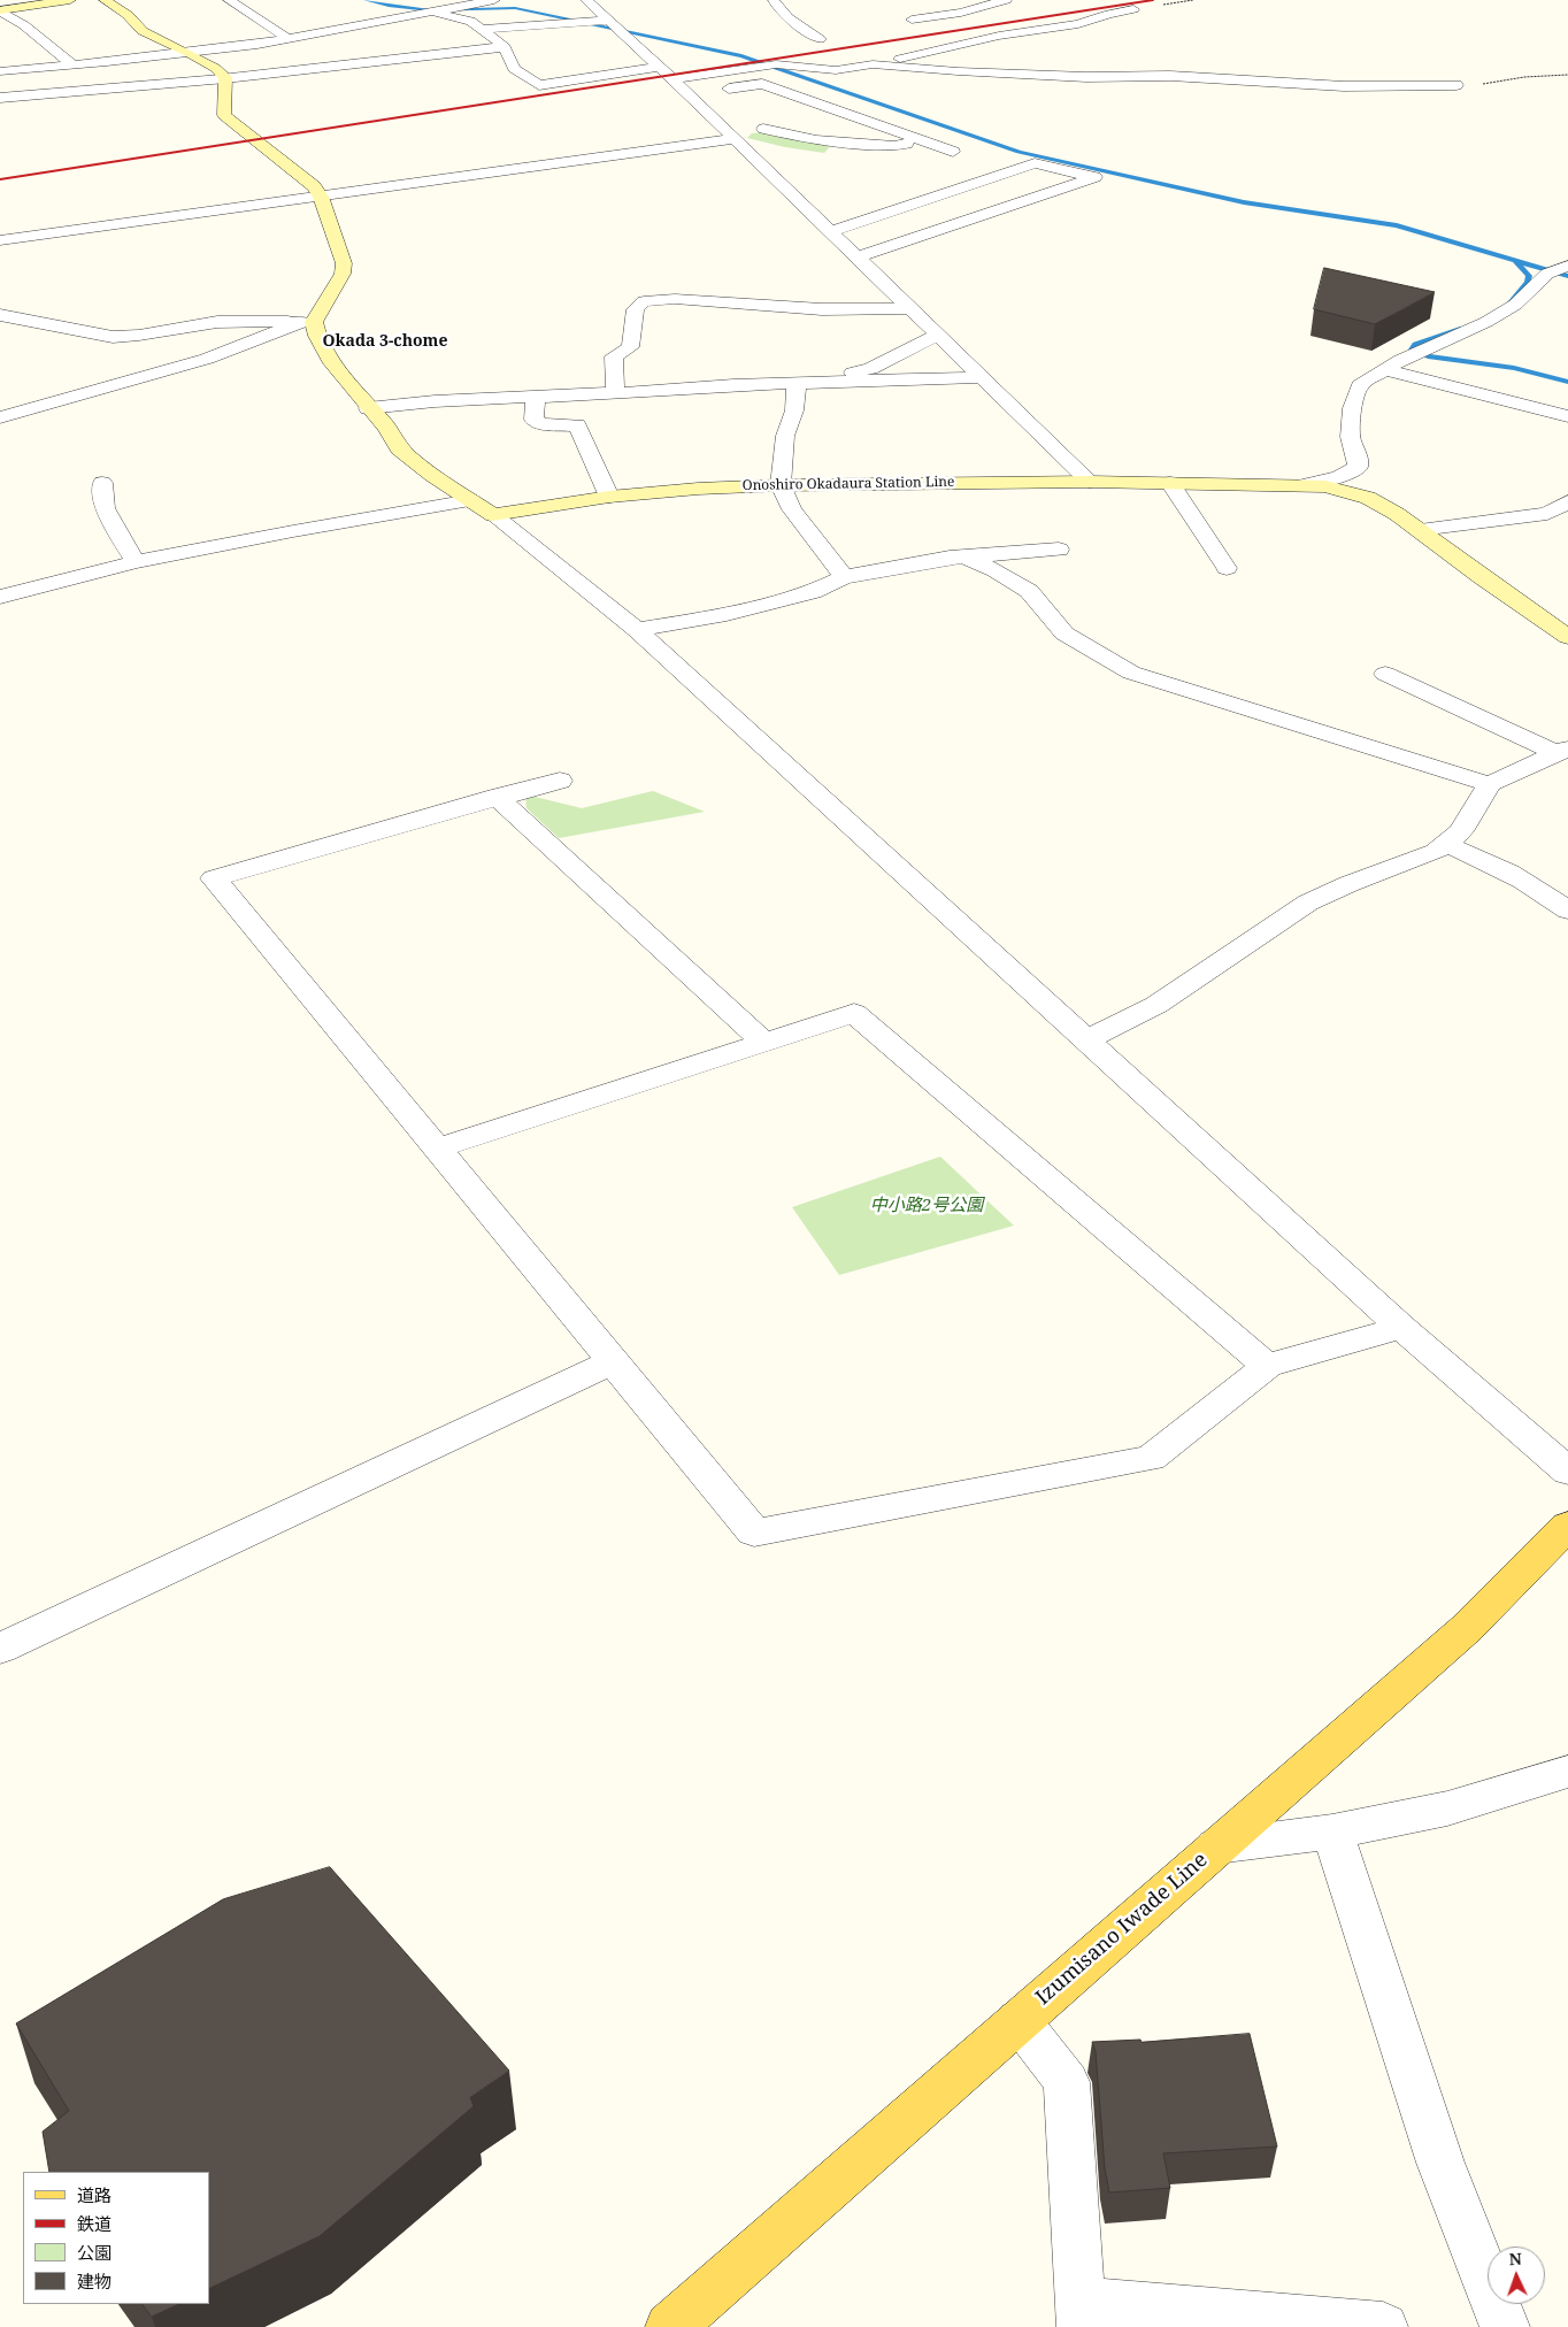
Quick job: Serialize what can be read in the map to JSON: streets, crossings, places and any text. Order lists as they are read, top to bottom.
{
  "streets": {
    "main road": ["Onoshiro Okadaura Station Line", "Izumisano Iwade Line"]
  },
  "districts": ["Okada 3-chome"],
  "parks": ["中小路2号公園"],
  "legend": [
    "道路",
    "鉄道",
    "公園",
    "建物"
  ],
  "north": "top"
}
